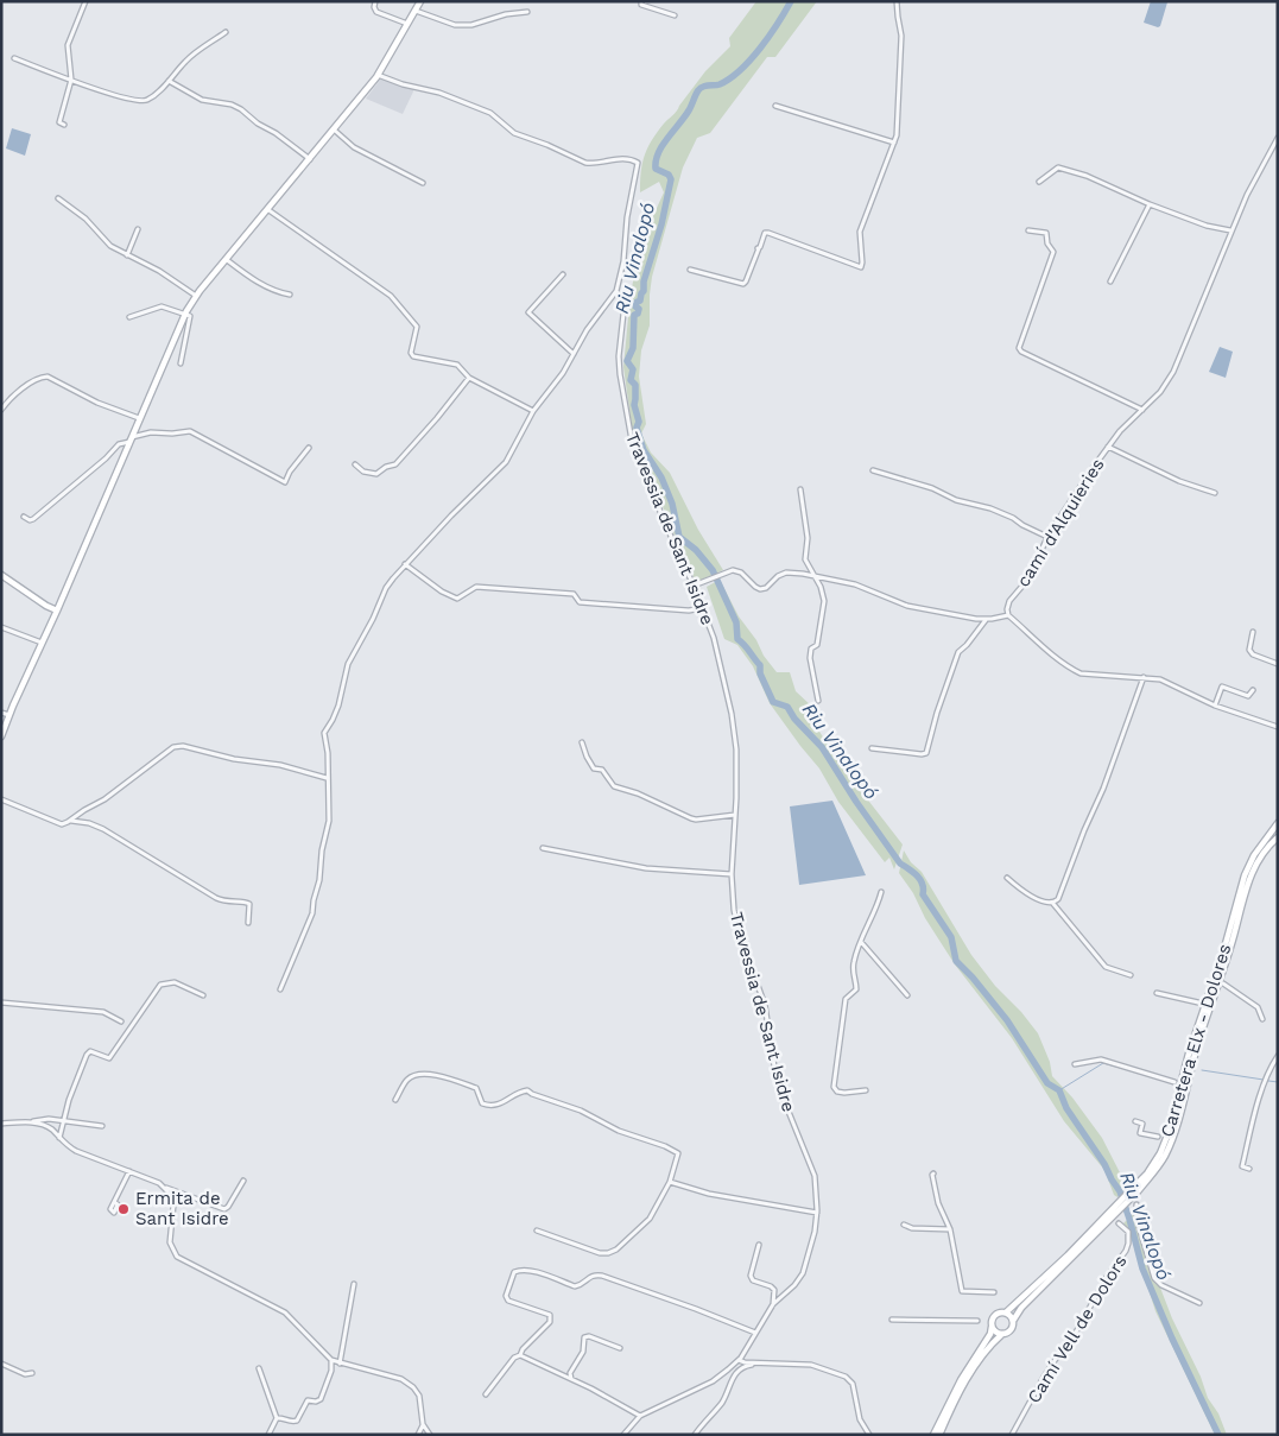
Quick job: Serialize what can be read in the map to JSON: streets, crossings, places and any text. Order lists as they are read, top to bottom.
{
  "streets": {
    "main road": ["Carretera Elx - Dolores"],
    "street": ["camí d'Alquieries", "Travessia de Sant Isidre", "Camí Vell de Dolors"]
  },
  "water": ["Riu Vinalopó"],
  "places": ["Ermita de Sant Isidre"]
}
